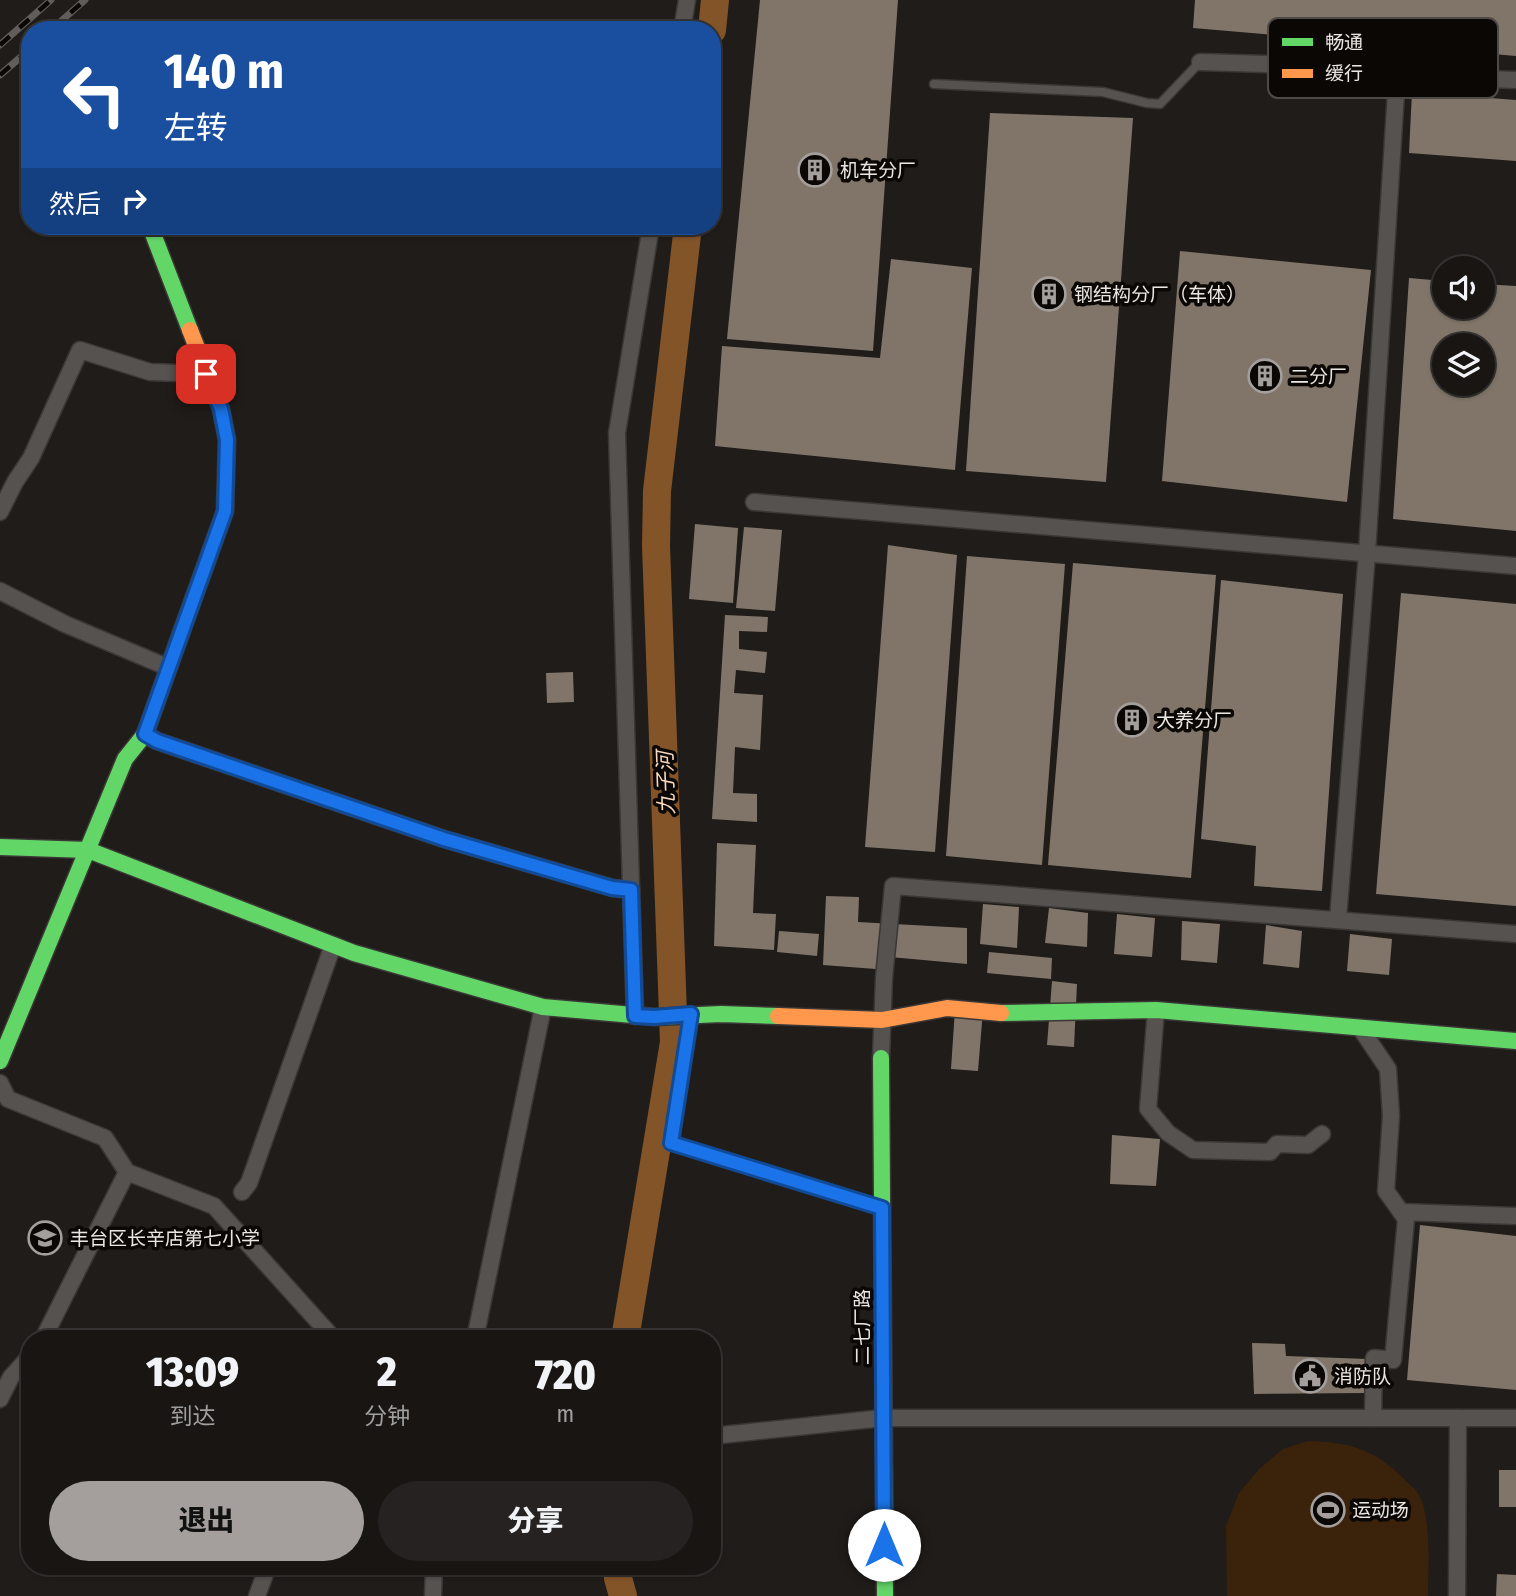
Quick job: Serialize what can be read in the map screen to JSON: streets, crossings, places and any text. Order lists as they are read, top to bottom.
{
  "streets": {
    "street": ["二七厂路"]
  },
  "water": ["九子河"],
  "places": {
    "building": [
      "机车分厂",
      "钢结构分厂（车体）",
      "二分厂",
      "大养分厂"
    ],
    "school or university": ["丰台区长辛店第七小学"],
    "public building": ["消防队"],
    "sports": ["运动场"]
  },
  "legend": ["畅通", "缓行"],
  "page": {
    "turn": ["140 m", "左转"],
    "then": "然后",
    "eta": [
      "13:09",
      "到达",
      "2",
      "分钟",
      "720",
      "m"
    ],
    "buttons": ["退出", "分享"]
  }
}
